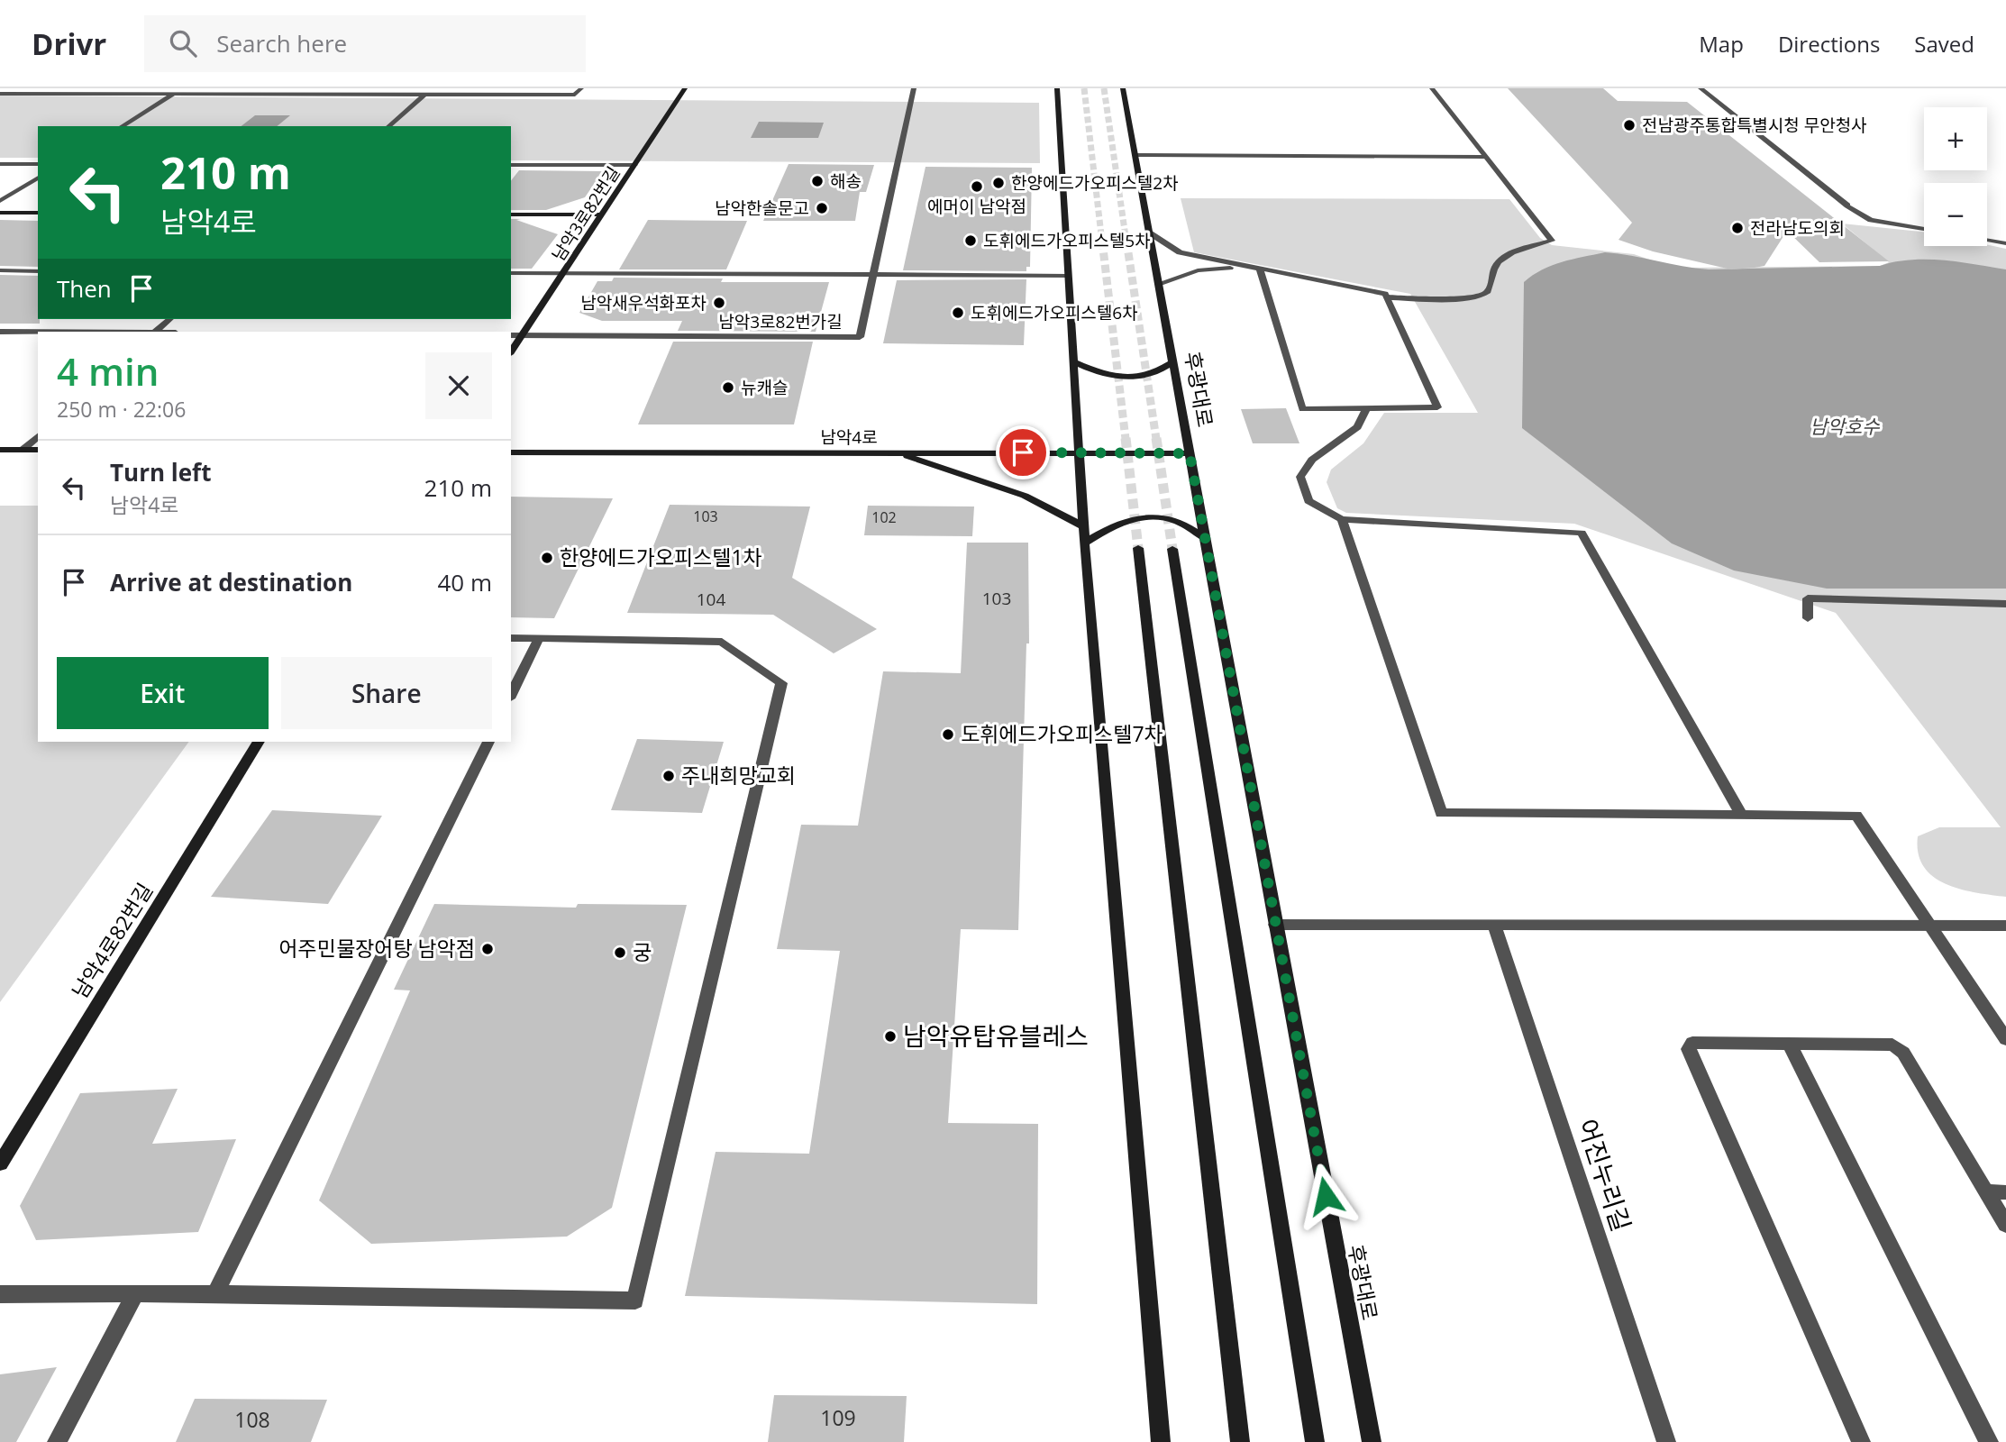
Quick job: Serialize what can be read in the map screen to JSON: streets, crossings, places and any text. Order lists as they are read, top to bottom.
{
  "streets": {
    "street": [
      "남악3로82번길",
      "남악3로82번가길",
      "후광대로",
      "남악4로",
      "남악4로82번길",
      "어진누리길"
    ]
  },
  "crossings": [
    ["남악3로82번길", "남악3로82번가길"],
    ["후광대로", "남악4로"]
  ],
  "water": ["남악호수"],
  "places": [
    "전남광주통합특별시청 무안청사",
    "해송",
    "한양에드가오피스텔2차",
    "에머이 남악점",
    "남악한솔문고",
    "전라남도의회",
    "도휘에드가오피스텔5차",
    "남악새우석화포차",
    "도휘에드가오피스텔6차",
    "뉴캐슬",
    "한양에드가오피스텔1차",
    "도휘에드가오피스텔7차",
    "주내희망교회",
    "어주민물장어탕 남악점",
    "궁",
    "남악유탑유블레스"
  ],
  "house_numbers": [
    "103",
    "102",
    "103",
    "104",
    "109",
    "108"
  ],
  "page": {
    "header": "Drivr",
    "search": "Search here",
    "nav": ["Map", "Directions", "Saved"],
    "map_buttons": ["+", "−"],
    "turn": ["210 m", "남악4로"],
    "then": "Then",
    "heading": ["4 min", "250 m · 22:06"],
    "list": [
      {
        "name": "Turn left",
        "note": "남악4로",
        "value": "210 m"
      },
      {
        "name": "Arrive at destination",
        "value": "40 m"
      }
    ],
    "buttons": ["Exit", "Share"]
  }
}
